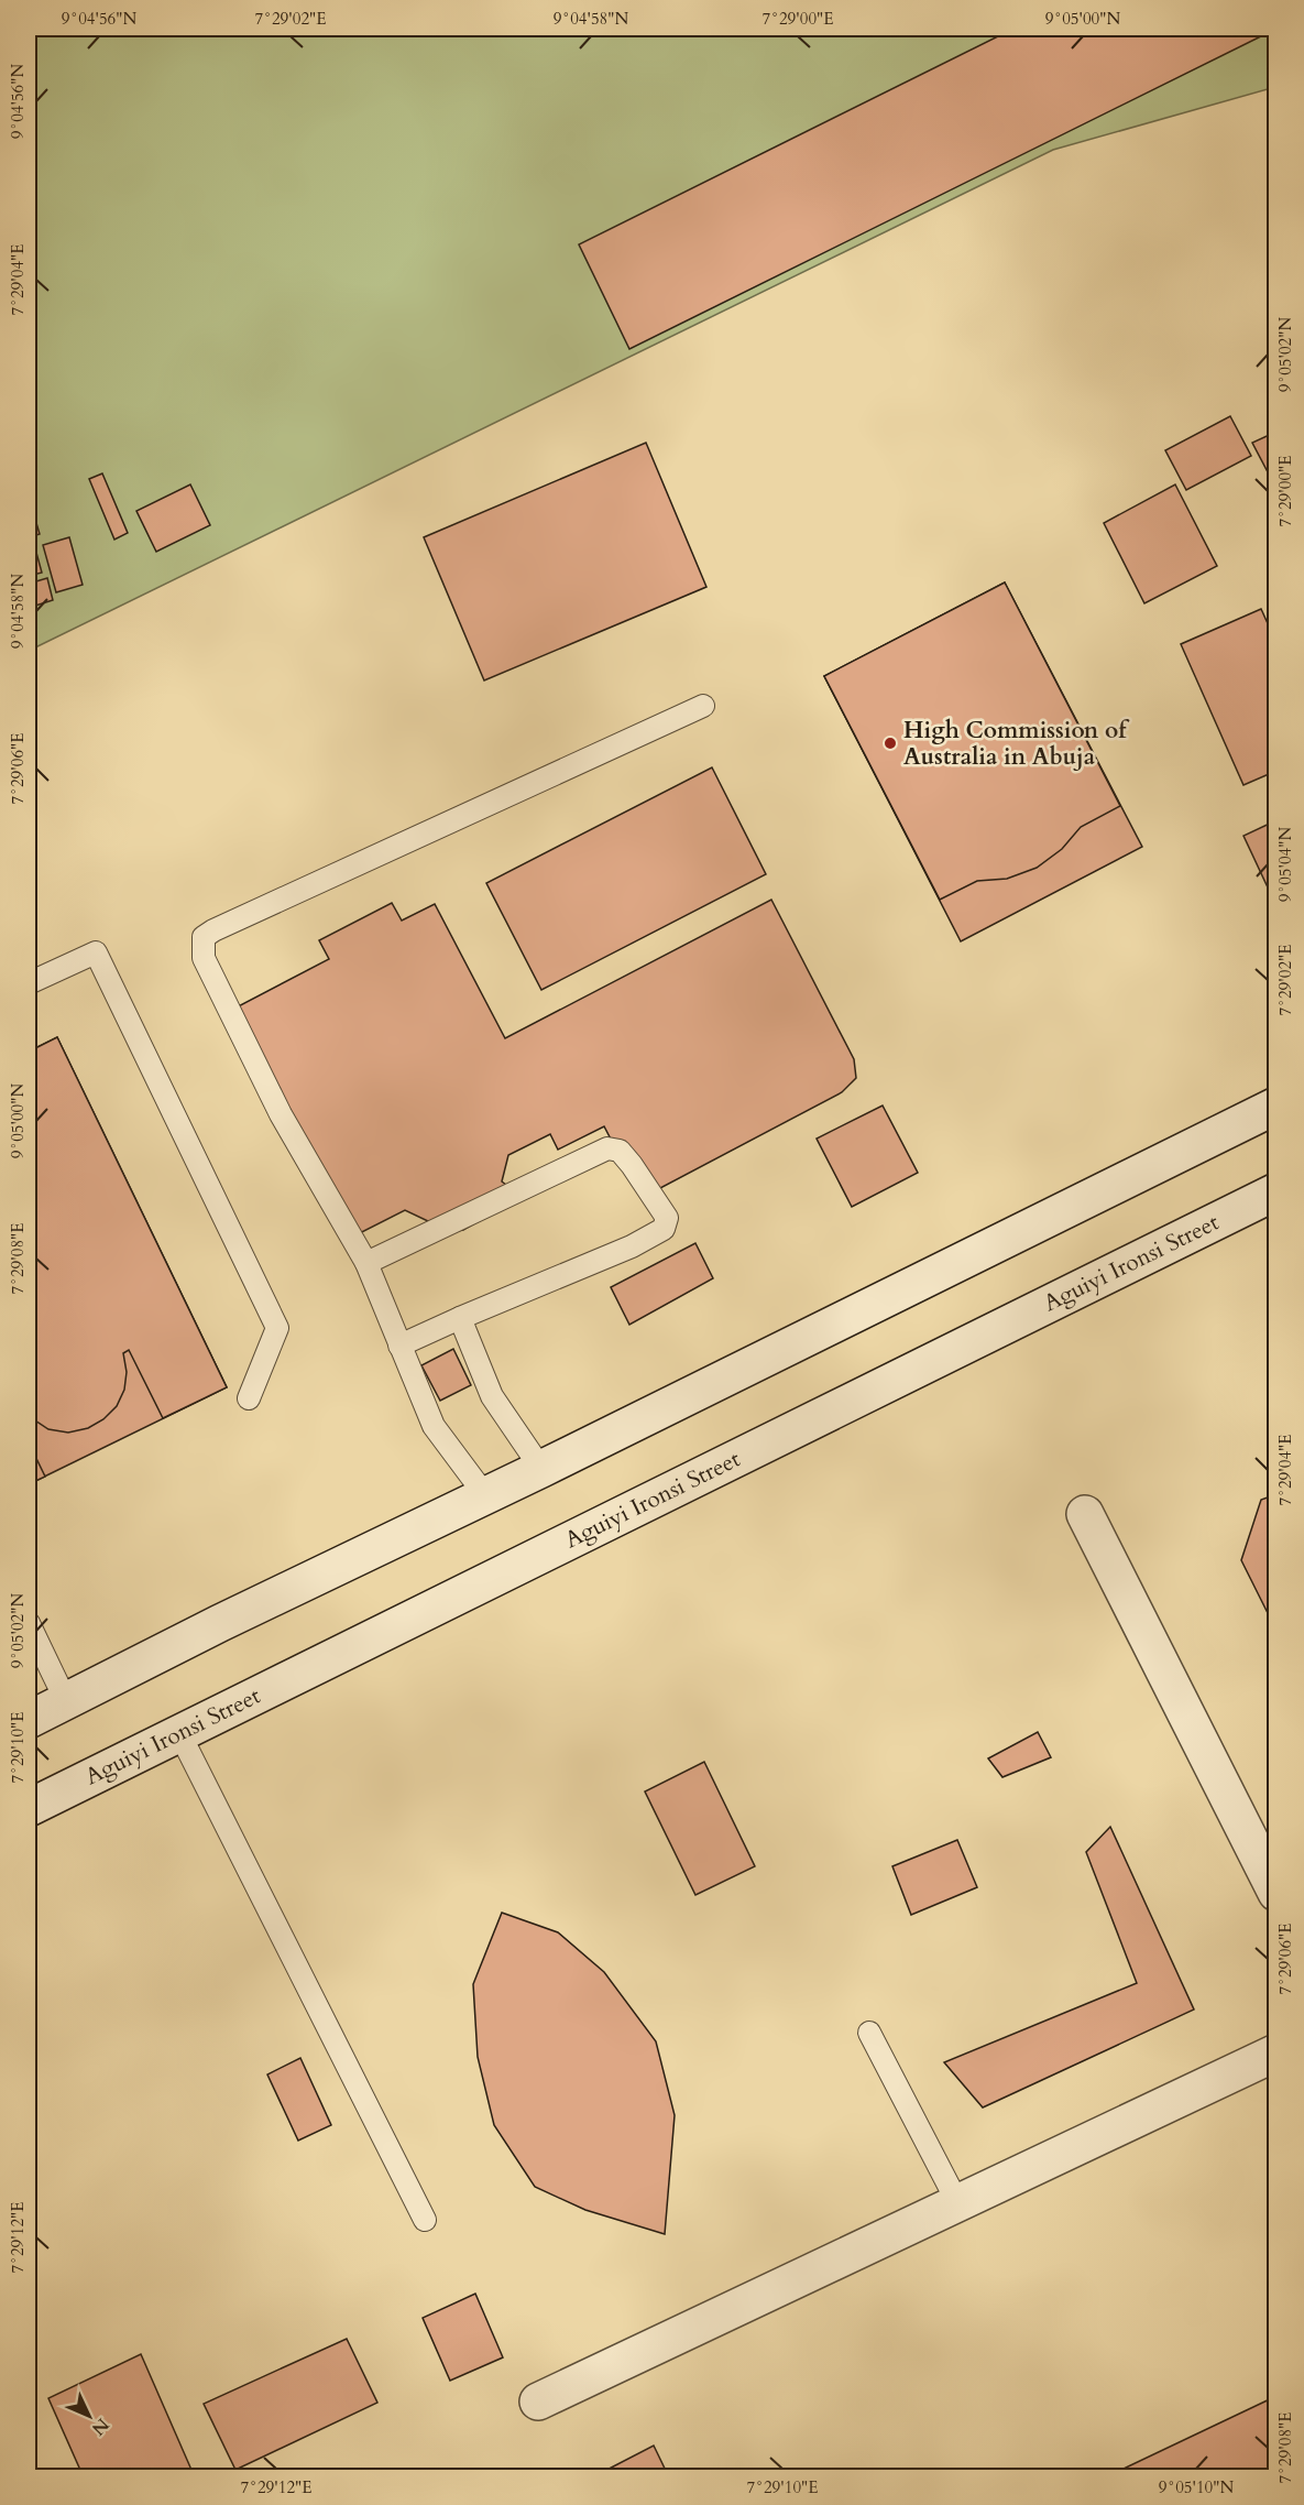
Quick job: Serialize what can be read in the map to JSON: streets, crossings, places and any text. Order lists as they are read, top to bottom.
{
  "streets": {
    "main road": ["Aguiyi Ironsi Street"]
  },
  "places": ["High Commission of Australia in Abuja"],
  "north": "bottom right",
  "coordinates": [
    "9°04'56\"N",
    "7°29'02\"E",
    "9°04'58\"N",
    "7°29'00\"E",
    "9°05'00\"N",
    "7°29'04\"E",
    "9°05'02\"N",
    "7°29'06\"E",
    "9°05'04\"N",
    "7°29'08\"E",
    "7°29'10\"E",
    "7°29'12\"E",
    "9°05'10\"N"
  ]
}
